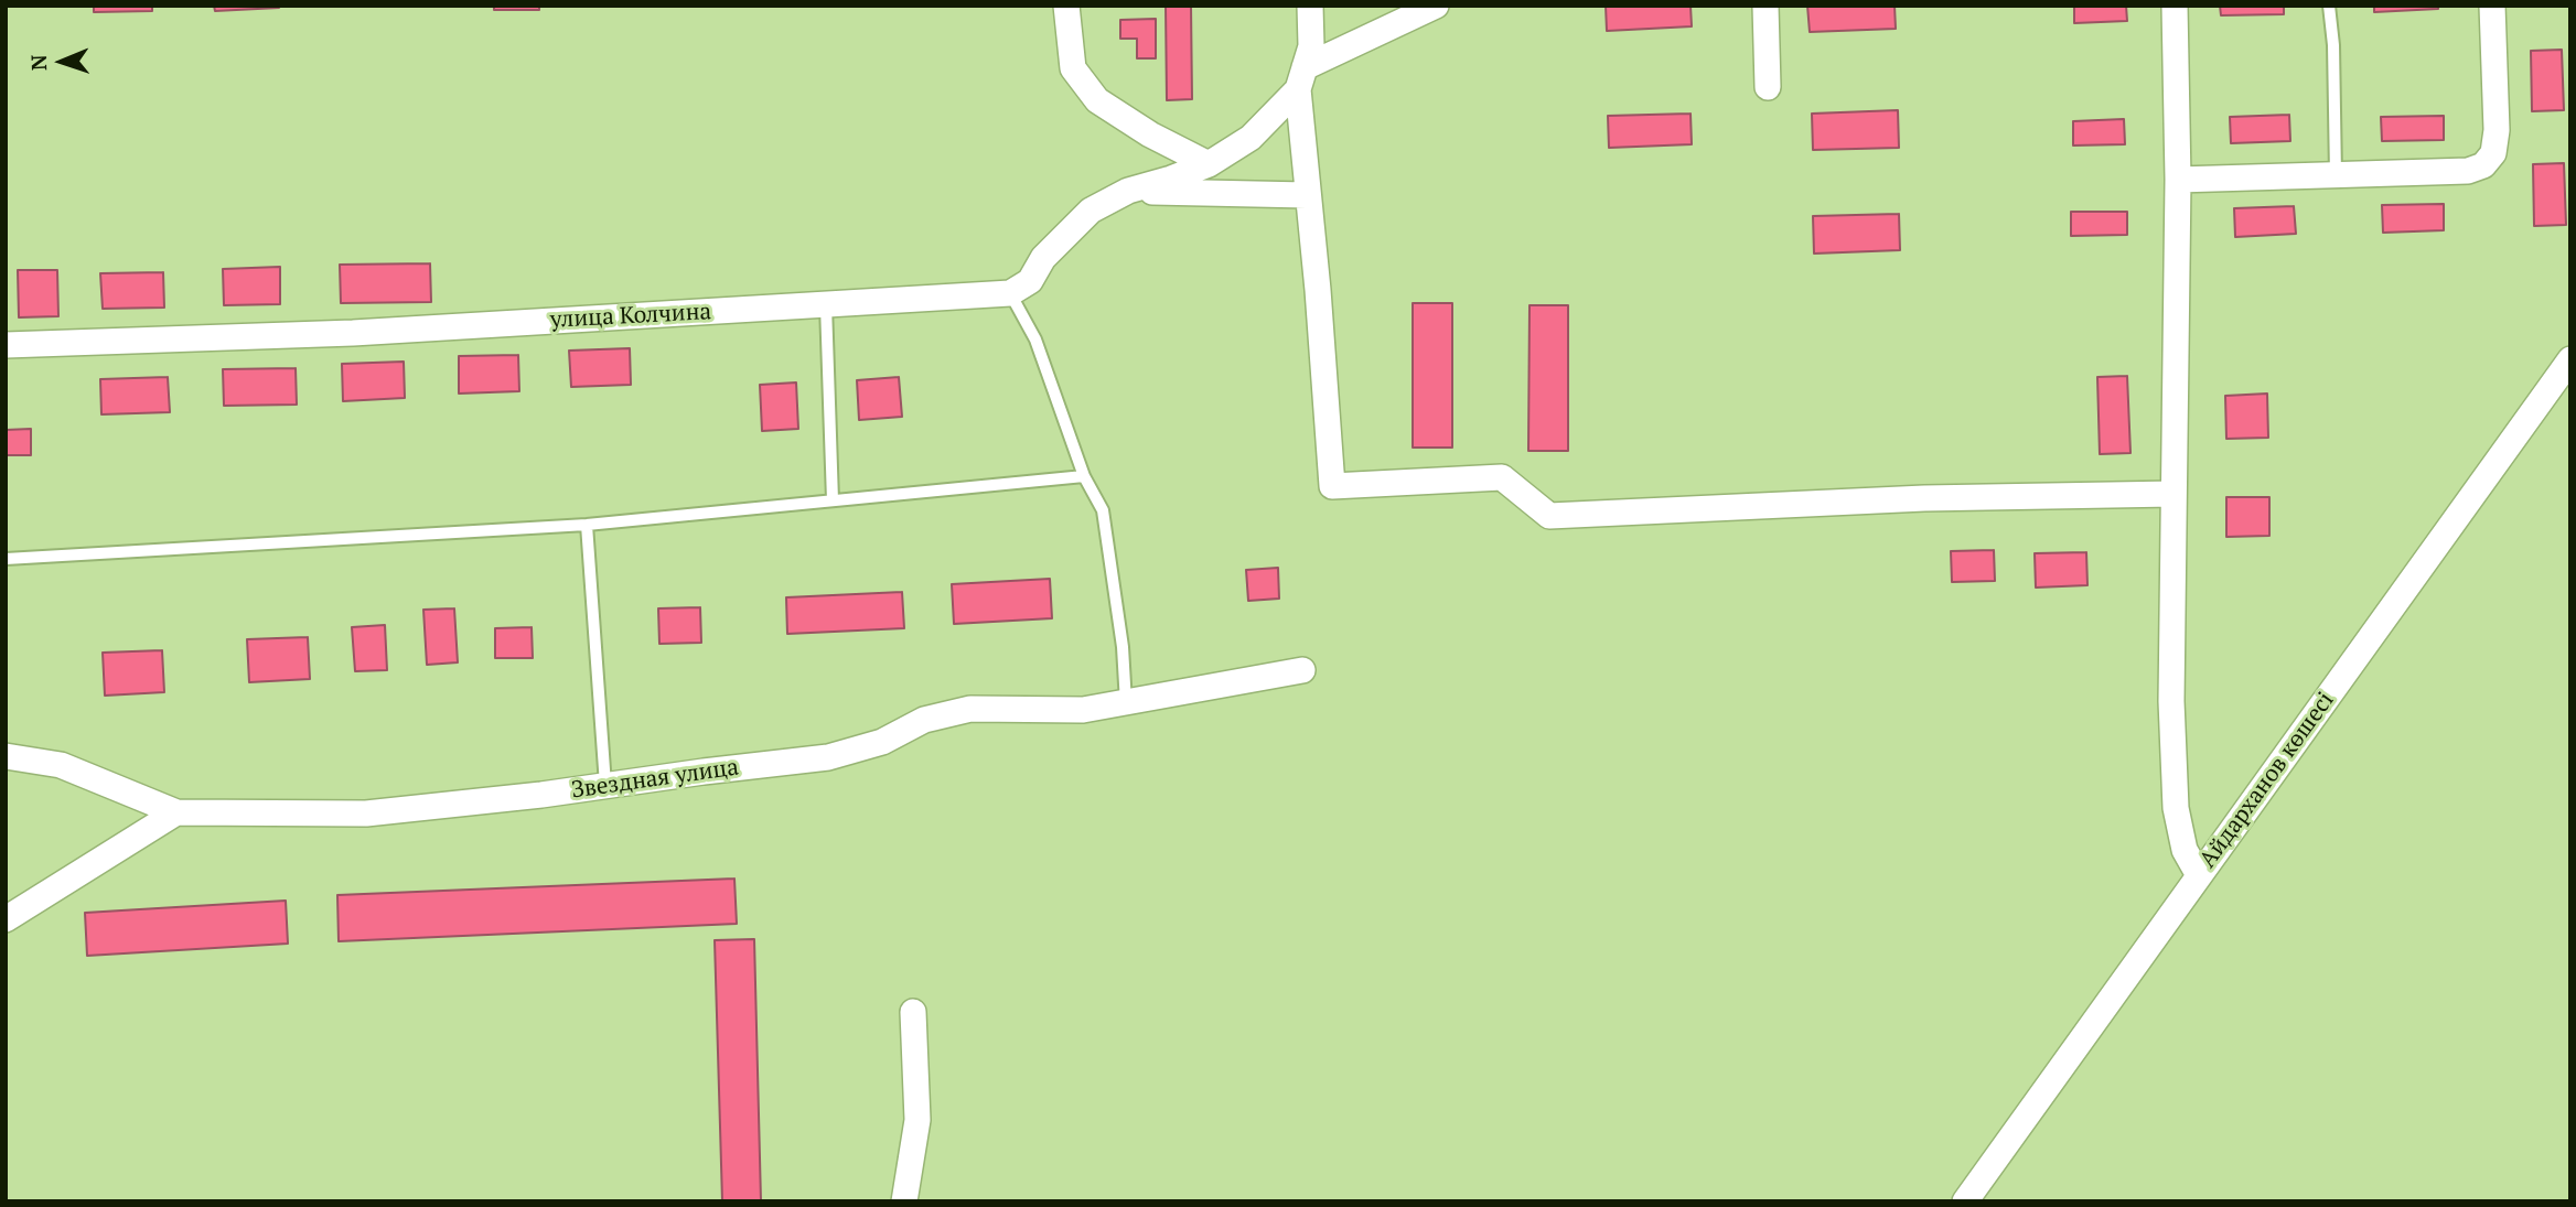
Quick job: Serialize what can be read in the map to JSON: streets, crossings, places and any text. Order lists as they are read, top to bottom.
{
  "streets": {
    "street": ["улица Колчина", "Звездная улица", "Айдарханов көшесі"]
  },
  "north": "left"
}
